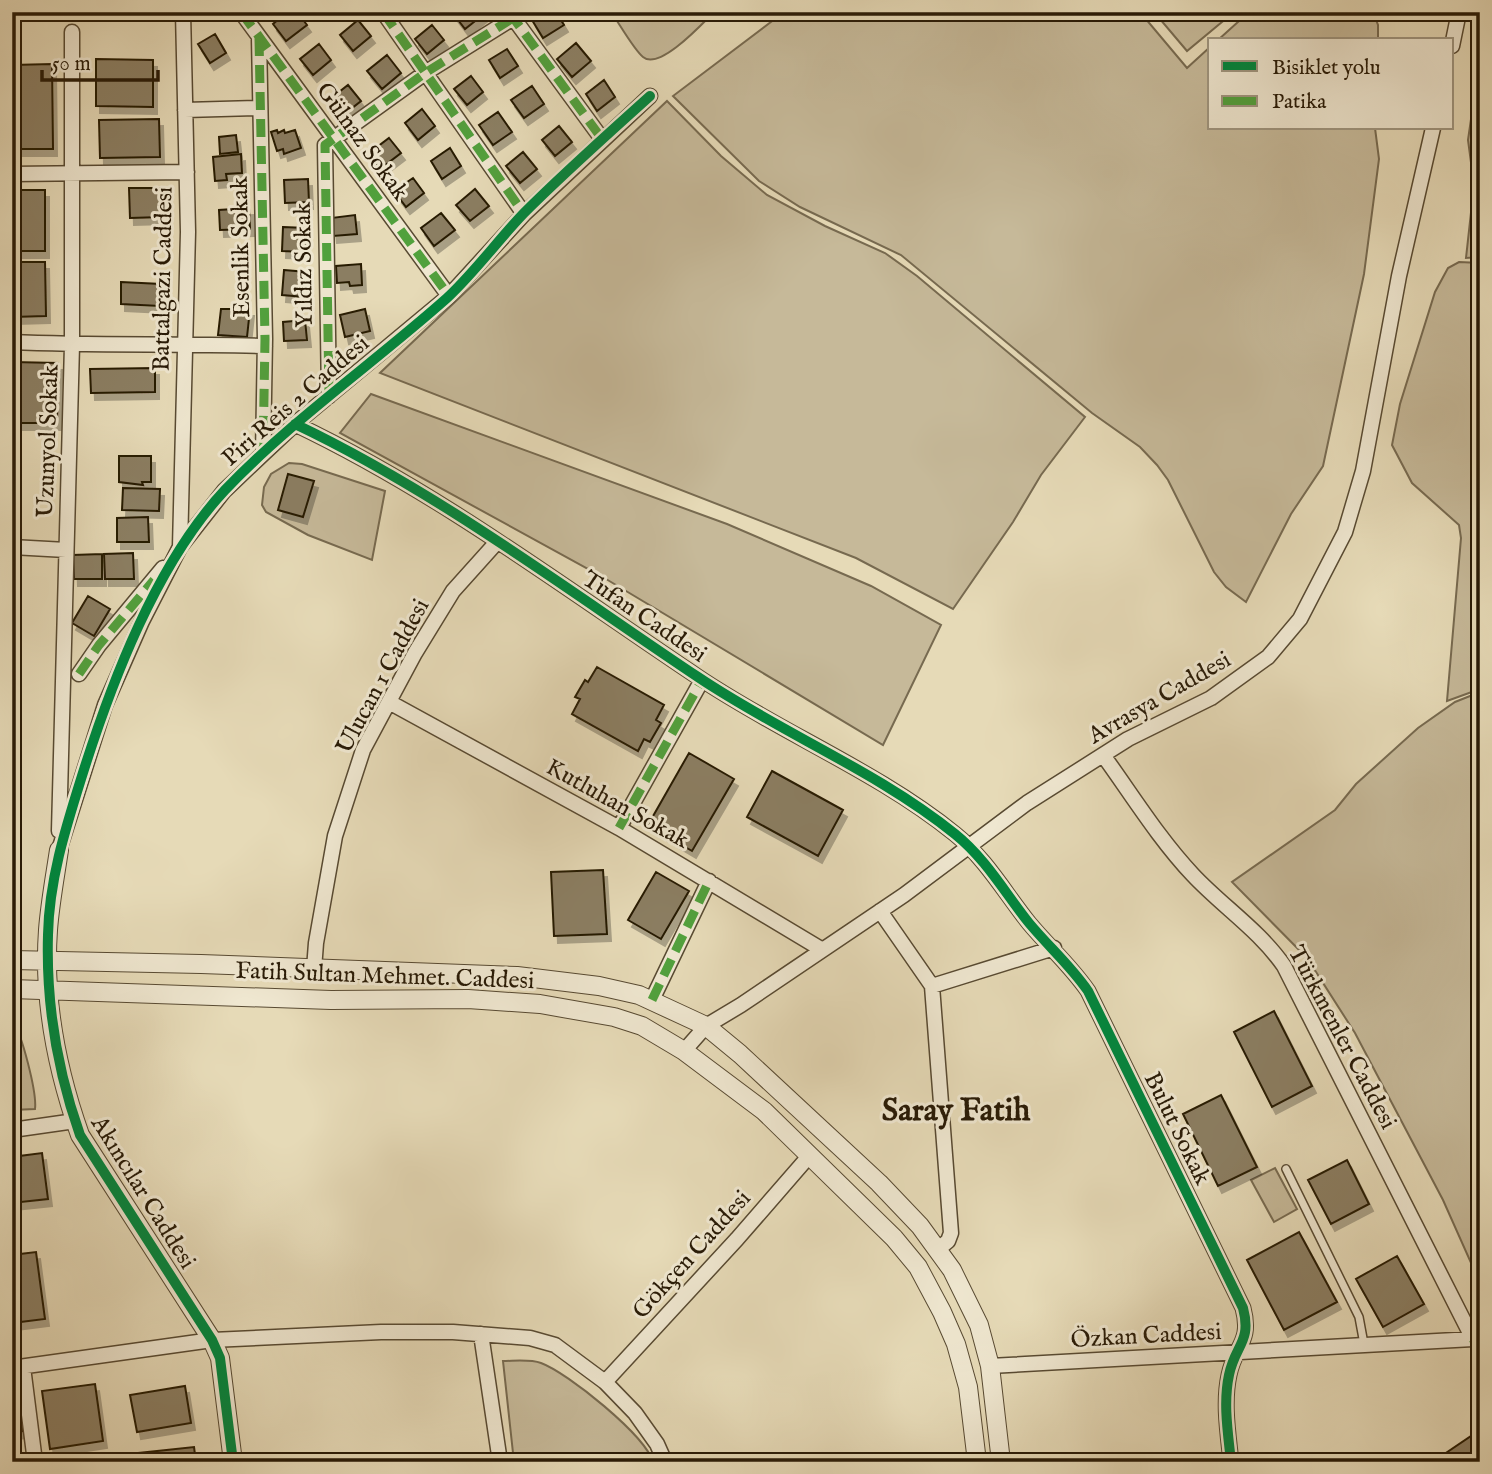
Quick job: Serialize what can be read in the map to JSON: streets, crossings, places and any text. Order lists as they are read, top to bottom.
{
  "streets": {
    "street": [
      "Gülnaz Sokak",
      "Esenlik Sokak",
      "Yıldız Sokak",
      "Battalgazi Caddesi",
      "Piri Reis 2 Caddesi",
      "Uzunyol Sokak",
      "Tufan Caddesi",
      "Ulucan 1 Caddesi",
      "Avrasya Caddesi",
      "Kutluhan Sokak",
      "Fatih Sultan Mehmet. Caddesi",
      "Türkmenler Caddesi",
      "Bulut Sokak",
      "Akıncılar Caddesi",
      "Gökçen Caddesi",
      "Özkan Caddesi"
    ]
  },
  "crossings": [
    ["Gülnaz Sokak", "Esenlik Sokak"],
    ["Gülnaz Sokak", "Yıldız Sokak"],
    ["Gülnaz Sokak", "Piri Reis 2 Caddesi"],
    ["Esenlik Sokak", "Piri Reis 2 Caddesi"],
    ["Yıldız Sokak", "Piri Reis 2 Caddesi"],
    ["Battalgazi Caddesi", "Piri Reis 2 Caddesi"],
    ["Piri Reis 2 Caddesi", "Uzunyol Sokak"],
    ["Piri Reis 2 Caddesi", "Tufan Caddesi"],
    ["Piri Reis 2 Caddesi", "Fatih Sultan Mehmet. Caddesi"],
    ["Piri Reis 2 Caddesi", "Akıncılar Caddesi"],
    ["Tufan Caddesi", "Ulucan 1 Caddesi"],
    ["Tufan Caddesi", "Avrasya Caddesi"],
    ["Tufan Caddesi", "Bulut Sokak"],
    ["Ulucan 1 Caddesi", "Kutluhan Sokak"],
    ["Ulucan 1 Caddesi", "Fatih Sultan Mehmet. Caddesi"],
    ["Avrasya Caddesi", "Kutluhan Sokak"],
    ["Avrasya Caddesi", "Fatih Sultan Mehmet. Caddesi"],
    ["Avrasya Caddesi", "Türkmenler Caddesi"],
    ["Avrasya Caddesi", "Bulut Sokak"],
    ["Fatih Sultan Mehmet. Caddesi", "Akıncılar Caddesi"],
    ["Fatih Sultan Mehmet. Caddesi", "Gökçen Caddesi"],
    ["Fatih Sultan Mehmet. Caddesi", "Özkan Caddesi"],
    ["Türkmenler Caddesi", "Özkan Caddesi"],
    ["Bulut Sokak", "Özkan Caddesi"]
  ],
  "districts": ["Saray Fatih"],
  "legend": ["Bisiklet yolu", "Patika"],
  "scale_bar": "50 m"
}
